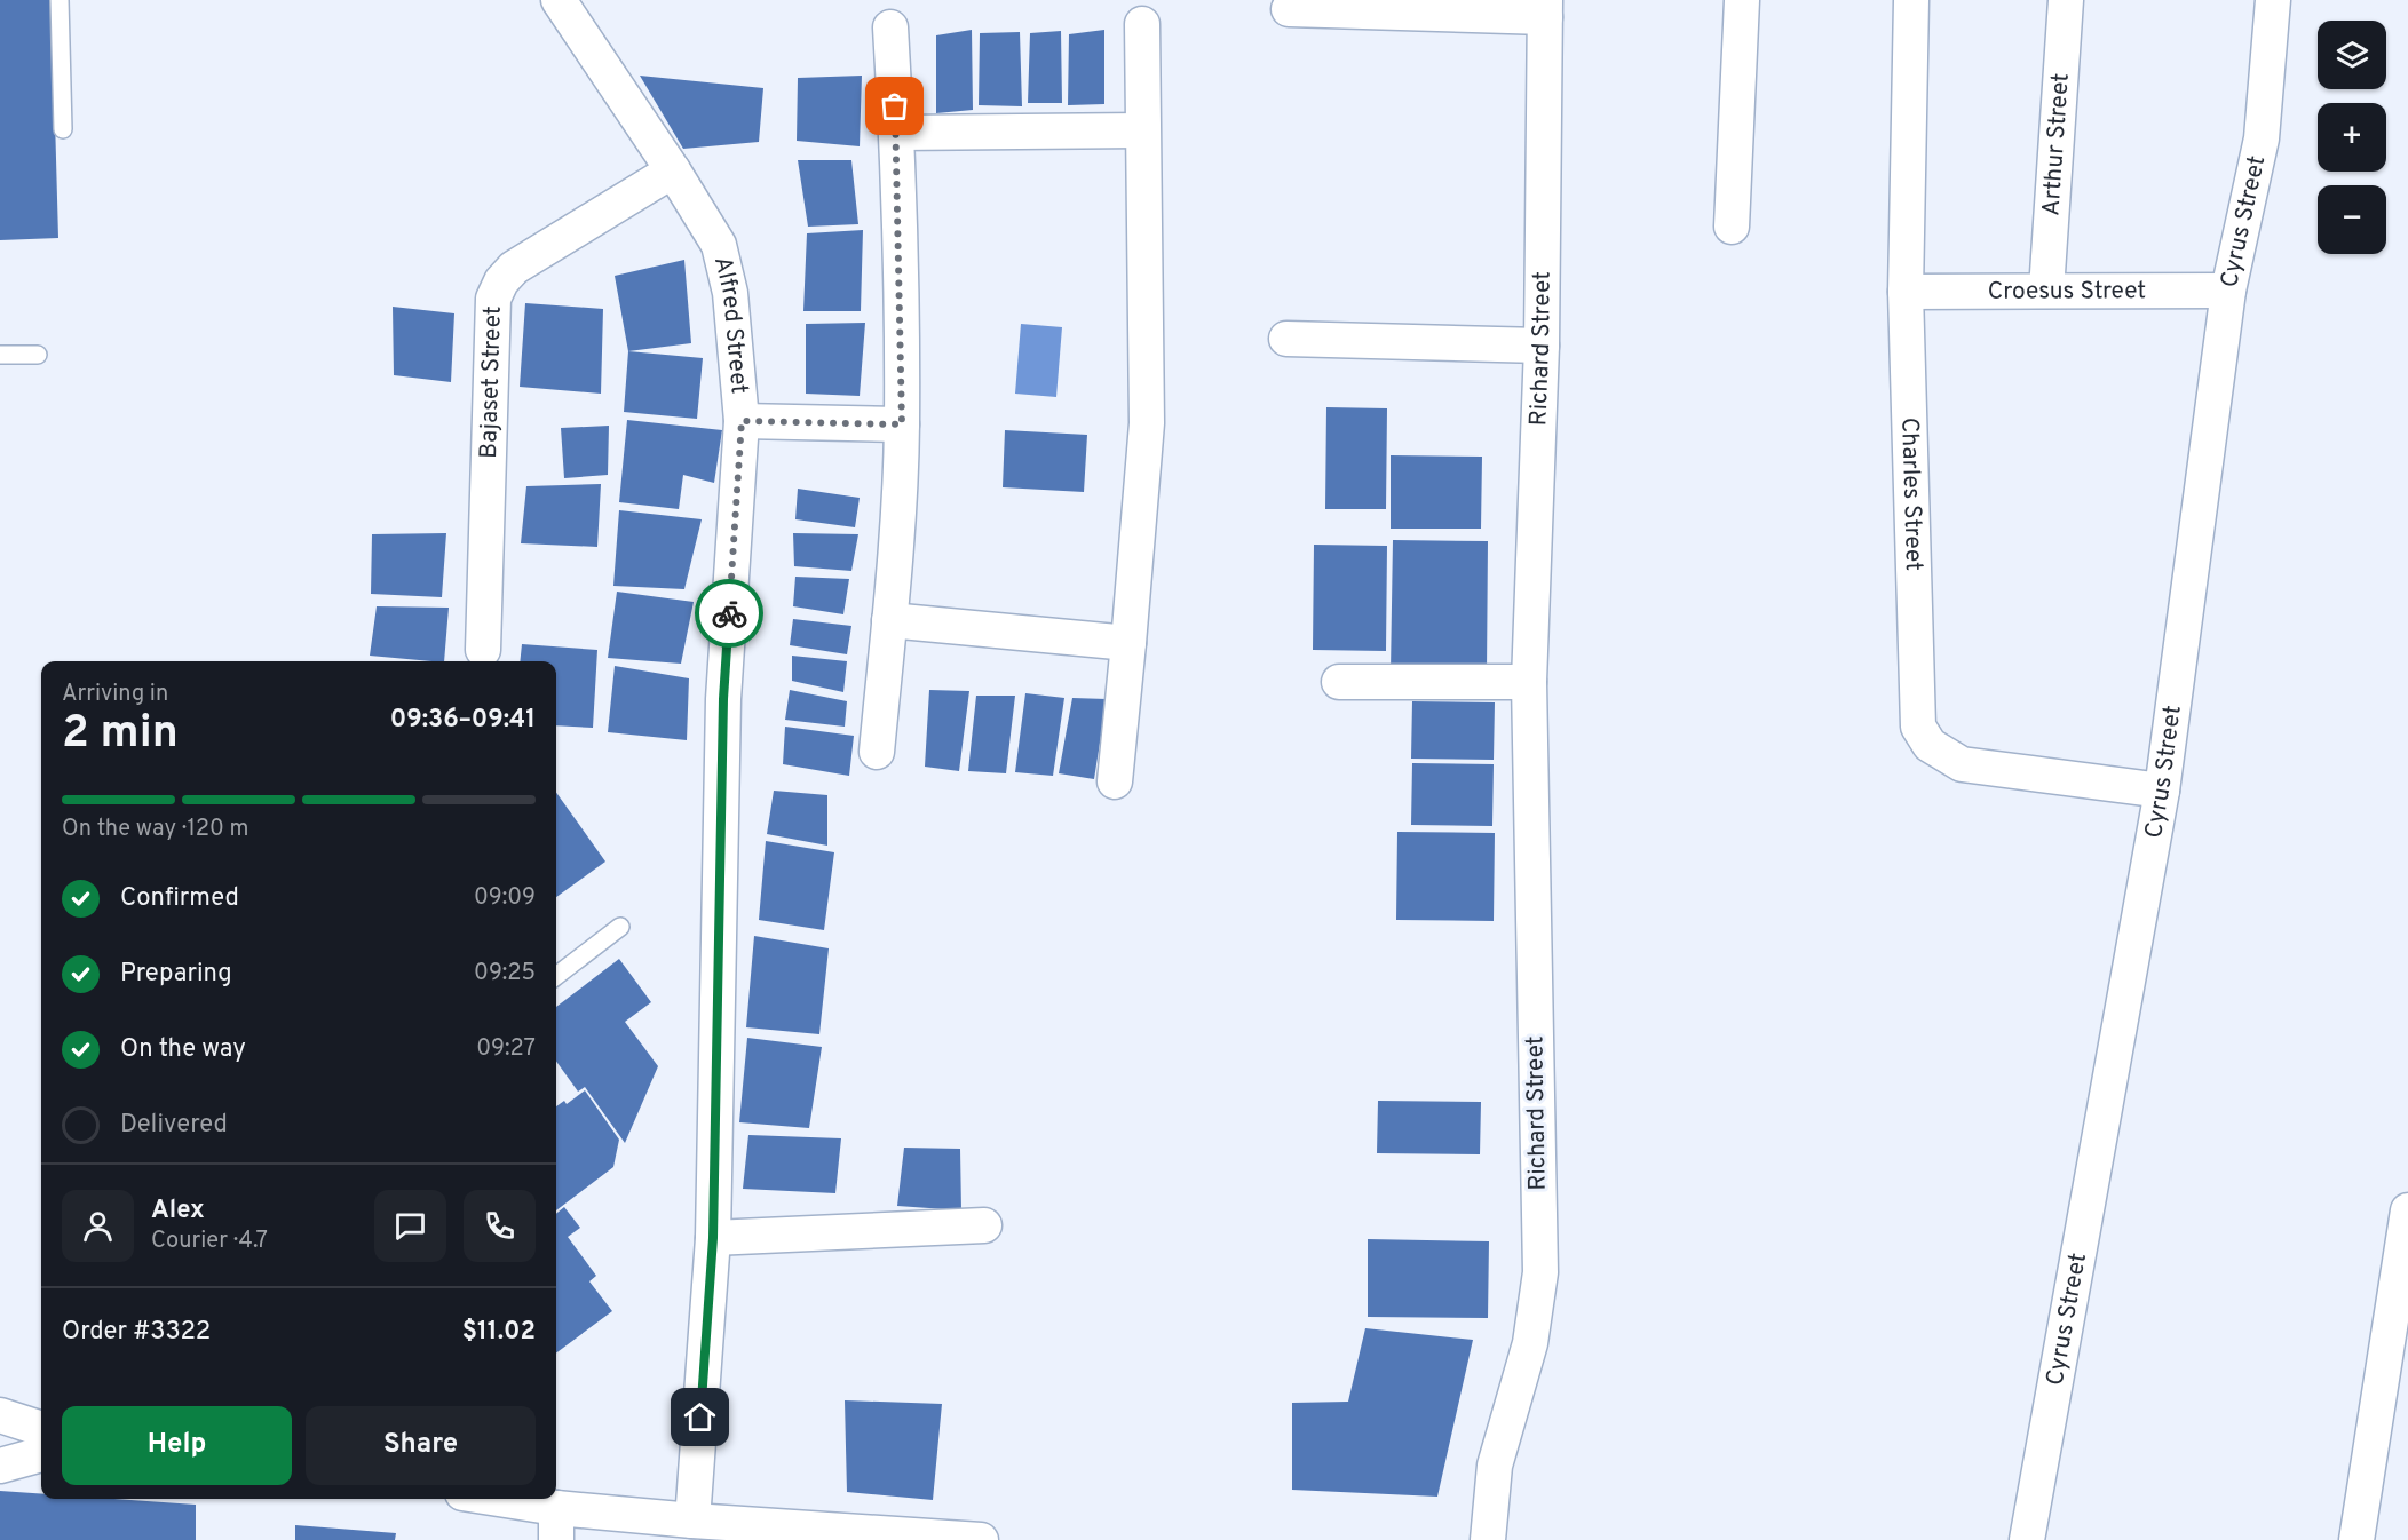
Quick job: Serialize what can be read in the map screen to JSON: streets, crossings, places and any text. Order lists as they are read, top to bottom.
{
  "streets": {
    "street": [
      "Arthur Street",
      "Cyrus Street",
      "Croesus Street",
      "Alfred Street",
      "Richard Street",
      "Bajaset Street",
      "Charles Street"
    ]
  },
  "crossings": [
    ["Arthur Street", "Croesus Street"],
    ["Cyrus Street", "Croesus Street"],
    ["Cyrus Street", "Charles Street"],
    ["Croesus Street", "Charles Street"],
    ["Alfred Street", "Bajaset Street"]
  ],
  "page": {
    "map_buttons": ["+", "−"],
    "heading": ["2 min", "Arriving in", "09:36–09:41"],
    "panel": [
      "Alex",
      "Courier · 4.7",
      "Order #3322",
      "$11.02"
    ],
    "bar": "On the way · 120 m",
    "list": [
      ["Confirmed", "09:09"],
      ["Preparing", "09:25"],
      ["On the way", "09:27"],
      "Delivered"
    ],
    "buttons": ["Help", "Share"]
  }
}
